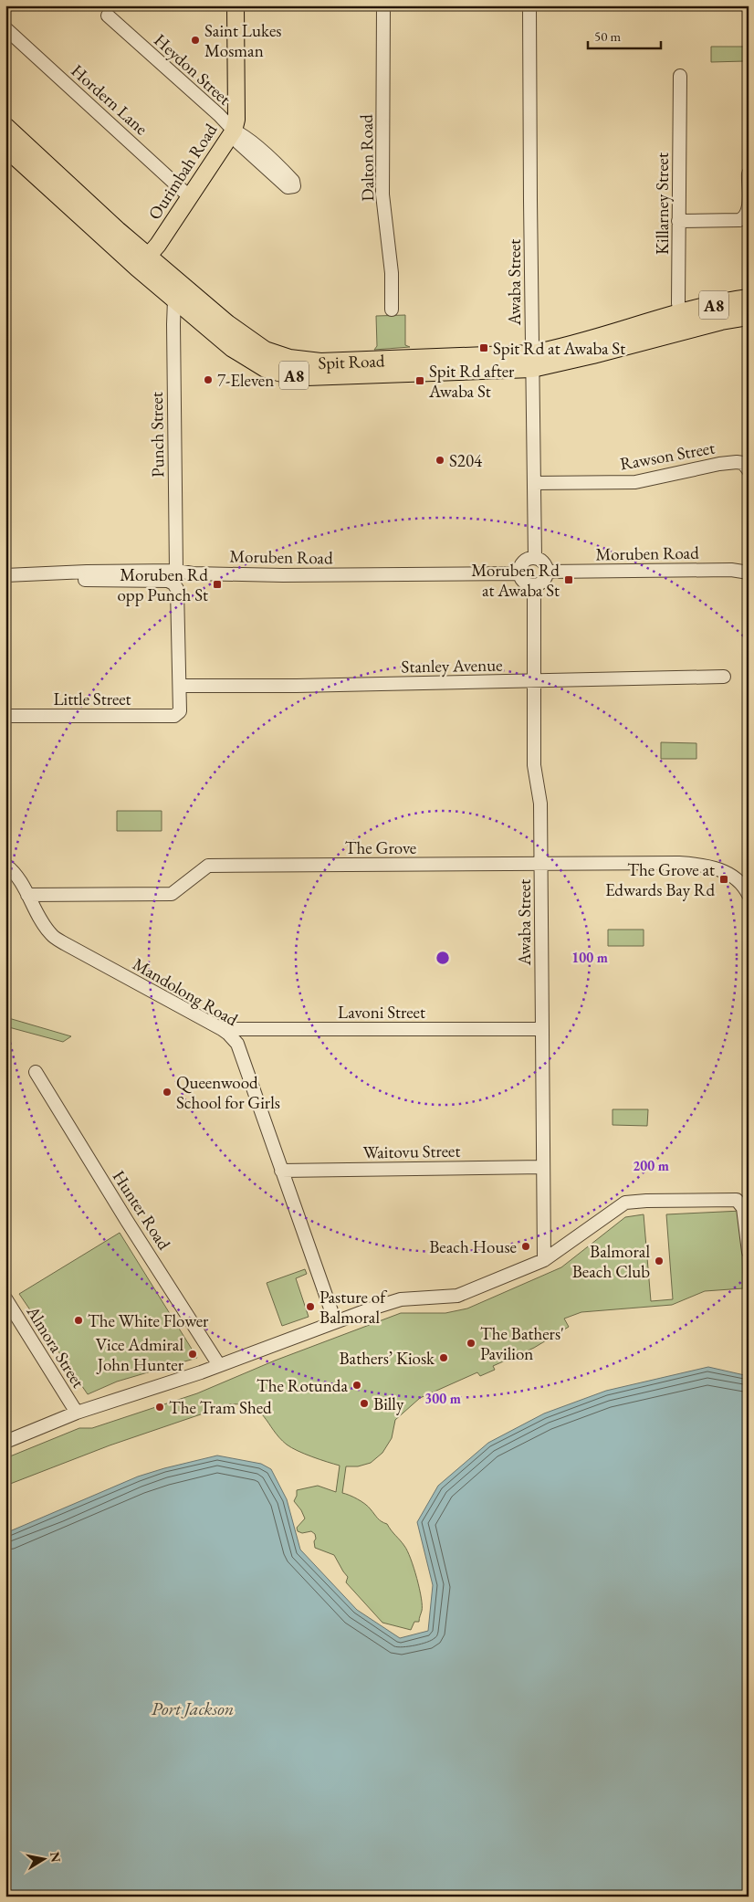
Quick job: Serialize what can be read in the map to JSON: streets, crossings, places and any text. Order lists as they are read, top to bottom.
{
  "streets": {
    "highway": ["A8", "Spit Road"],
    "main road": ["Ourimbah Road"],
    "street": [
      "Heydon Street",
      "Hordern Lane",
      "Dalton Road",
      "Killarney Street",
      "Awaba Street",
      "Punch Street",
      "Rawson Street",
      "Moruben Road",
      "Stanley Avenue",
      "Little Street",
      "The Grove",
      "Mandolong Road",
      "Lavoni Street",
      "Waitovu Street",
      "Hunter Road",
      "Almora Street"
    ]
  },
  "crossings": [
    ["Heydon Street", "Ourimbah Road"],
    ["Hordern Lane", "Ourimbah Road"],
    ["Ourimbah Road", "Spit Road"],
    ["Killarney Street", "Spit Road"],
    ["Awaba Street", "Spit Road"],
    ["Awaba Street", "Rawson Street"],
    ["Awaba Street", "Moruben Road"],
    ["Awaba Street", "Stanley Avenue"],
    ["Awaba Street", "The Grove"],
    ["Awaba Street", "Lavoni Street"],
    ["Awaba Street", "Waitovu Street"],
    ["Spit Road", "Punch Street"],
    ["Punch Street", "Moruben Road"],
    ["Moruben Road", "Stanley Avenue"],
    ["Moruben Road", "Little Street"],
    ["Stanley Avenue", "Little Street"],
    ["The Grove", "Mandolong Road"],
    ["Mandolong Road", "Lavoni Street"],
    ["Mandolong Road", "Waitovu Street"]
  ],
  "water": ["Port Jackson"],
  "places": {
    "other": [
      "Saint Lukes Mosman",
      "7-Eleven",
      "S204",
      "Queenwood School for Girls",
      "Beach House",
      "Balmoral Beach Club",
      "Pasture of Balmoral",
      "The White Flower",
      "The Bathers' Pavilion",
      "Vice Admiral John Hunter",
      "Bathers’ Kiosk",
      "The Rotunda",
      "Billy",
      "The Tram Shed"
    ],
    "transit": [
      "Spit Rd at Awaba St",
      "Spit Rd after Awaba St",
      "Moruben Rd at Awaba St",
      "Moruben Rd opp Punch St",
      "The Grove at Edwards Bay Rd"
    ]
  },
  "scale_bar": "50 m",
  "north": "right",
  "rings": ["100 m", "200 m", "300 m"]
}
